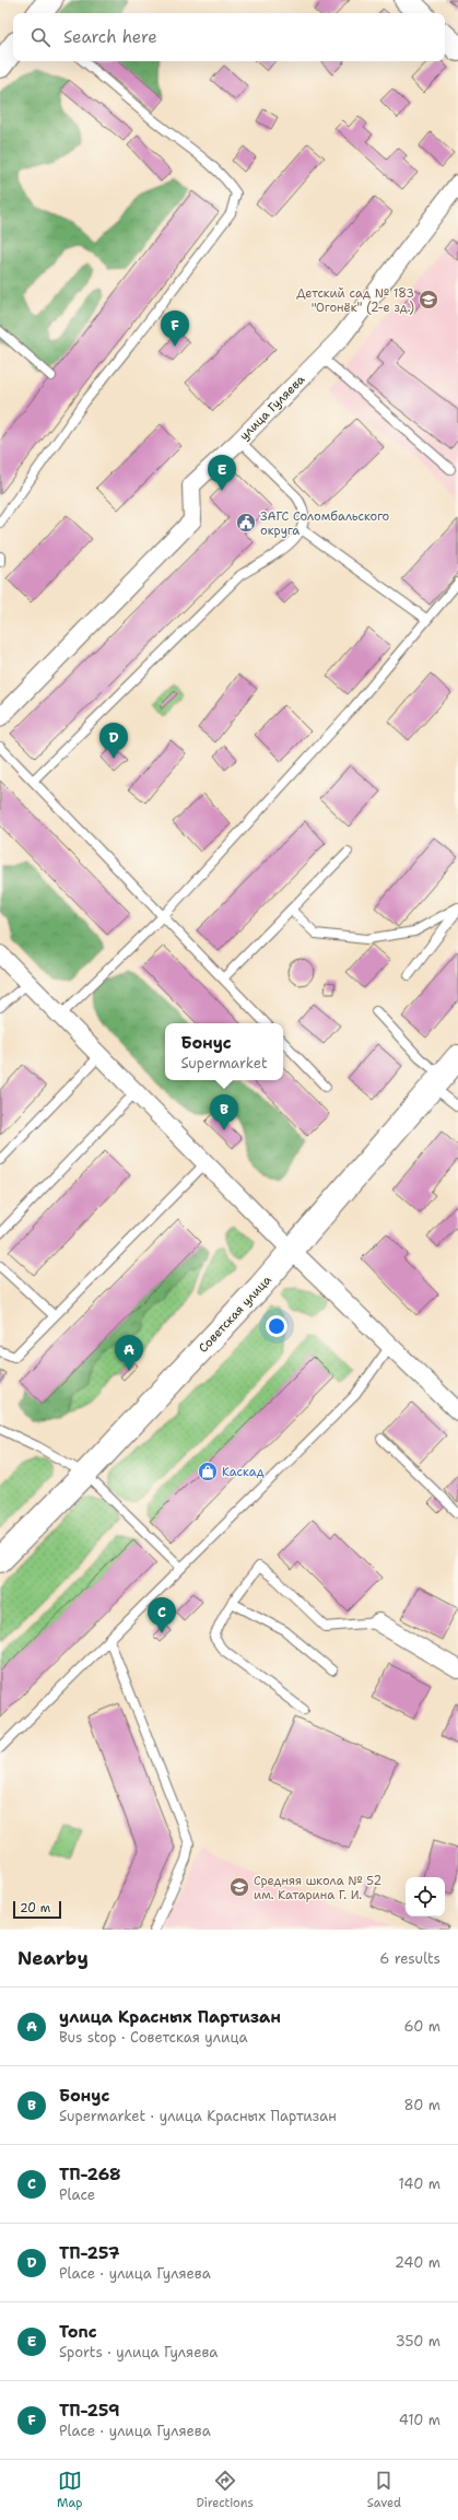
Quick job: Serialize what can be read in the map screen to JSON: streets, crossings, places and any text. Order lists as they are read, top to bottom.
{
  "streets": {
    "main road": ["Советская улица"],
    "street": ["улица Гуляева"]
  },
  "places": {
    "school or university": ["Детский сад № 183 \"Огонёк\" (2-е зд.)", "Средняя школа № 52 им. Катарина Г. И."],
    "public building": ["ЗАГС Соломбальского округа"],
    "shop": ["Каскад"]
  },
  "scale_bar": "20 m",
  "page": {
    "search": "Search here",
    "pins": [
      "F",
      "E",
      "D",
      "B",
      "A",
      "C"
    ],
    "popup": ["Бонус", "Supermarket"],
    "scale": "20 m",
    "heading": ["Nearby", "6 results"],
    "list": [
      {
        "mark": "A",
        "name": "улица Красных Партизан",
        "note": "Bus stop · Советская улица",
        "value": "60 m"
      },
      {
        "mark": "B",
        "name": "Бонус",
        "note": "Supermarket · улица Красных Партизан",
        "value": "80 m"
      },
      {
        "mark": "C",
        "name": "ТП-268",
        "note": "Place",
        "value": "140 m"
      },
      {
        "mark": "D",
        "name": "ТП-257",
        "note": "Place · улица Гуляева",
        "value": "240 m"
      },
      {
        "mark": "E",
        "name": "Топс",
        "note": "Sports · улица Гуляева",
        "value": "350 m"
      },
      {
        "mark": "F",
        "name": "ТП-259",
        "note": "Place · улица Гуляева",
        "value": "410 m"
      }
    ],
    "nav": ["Map", "Directions", "Saved"]
  }
}
